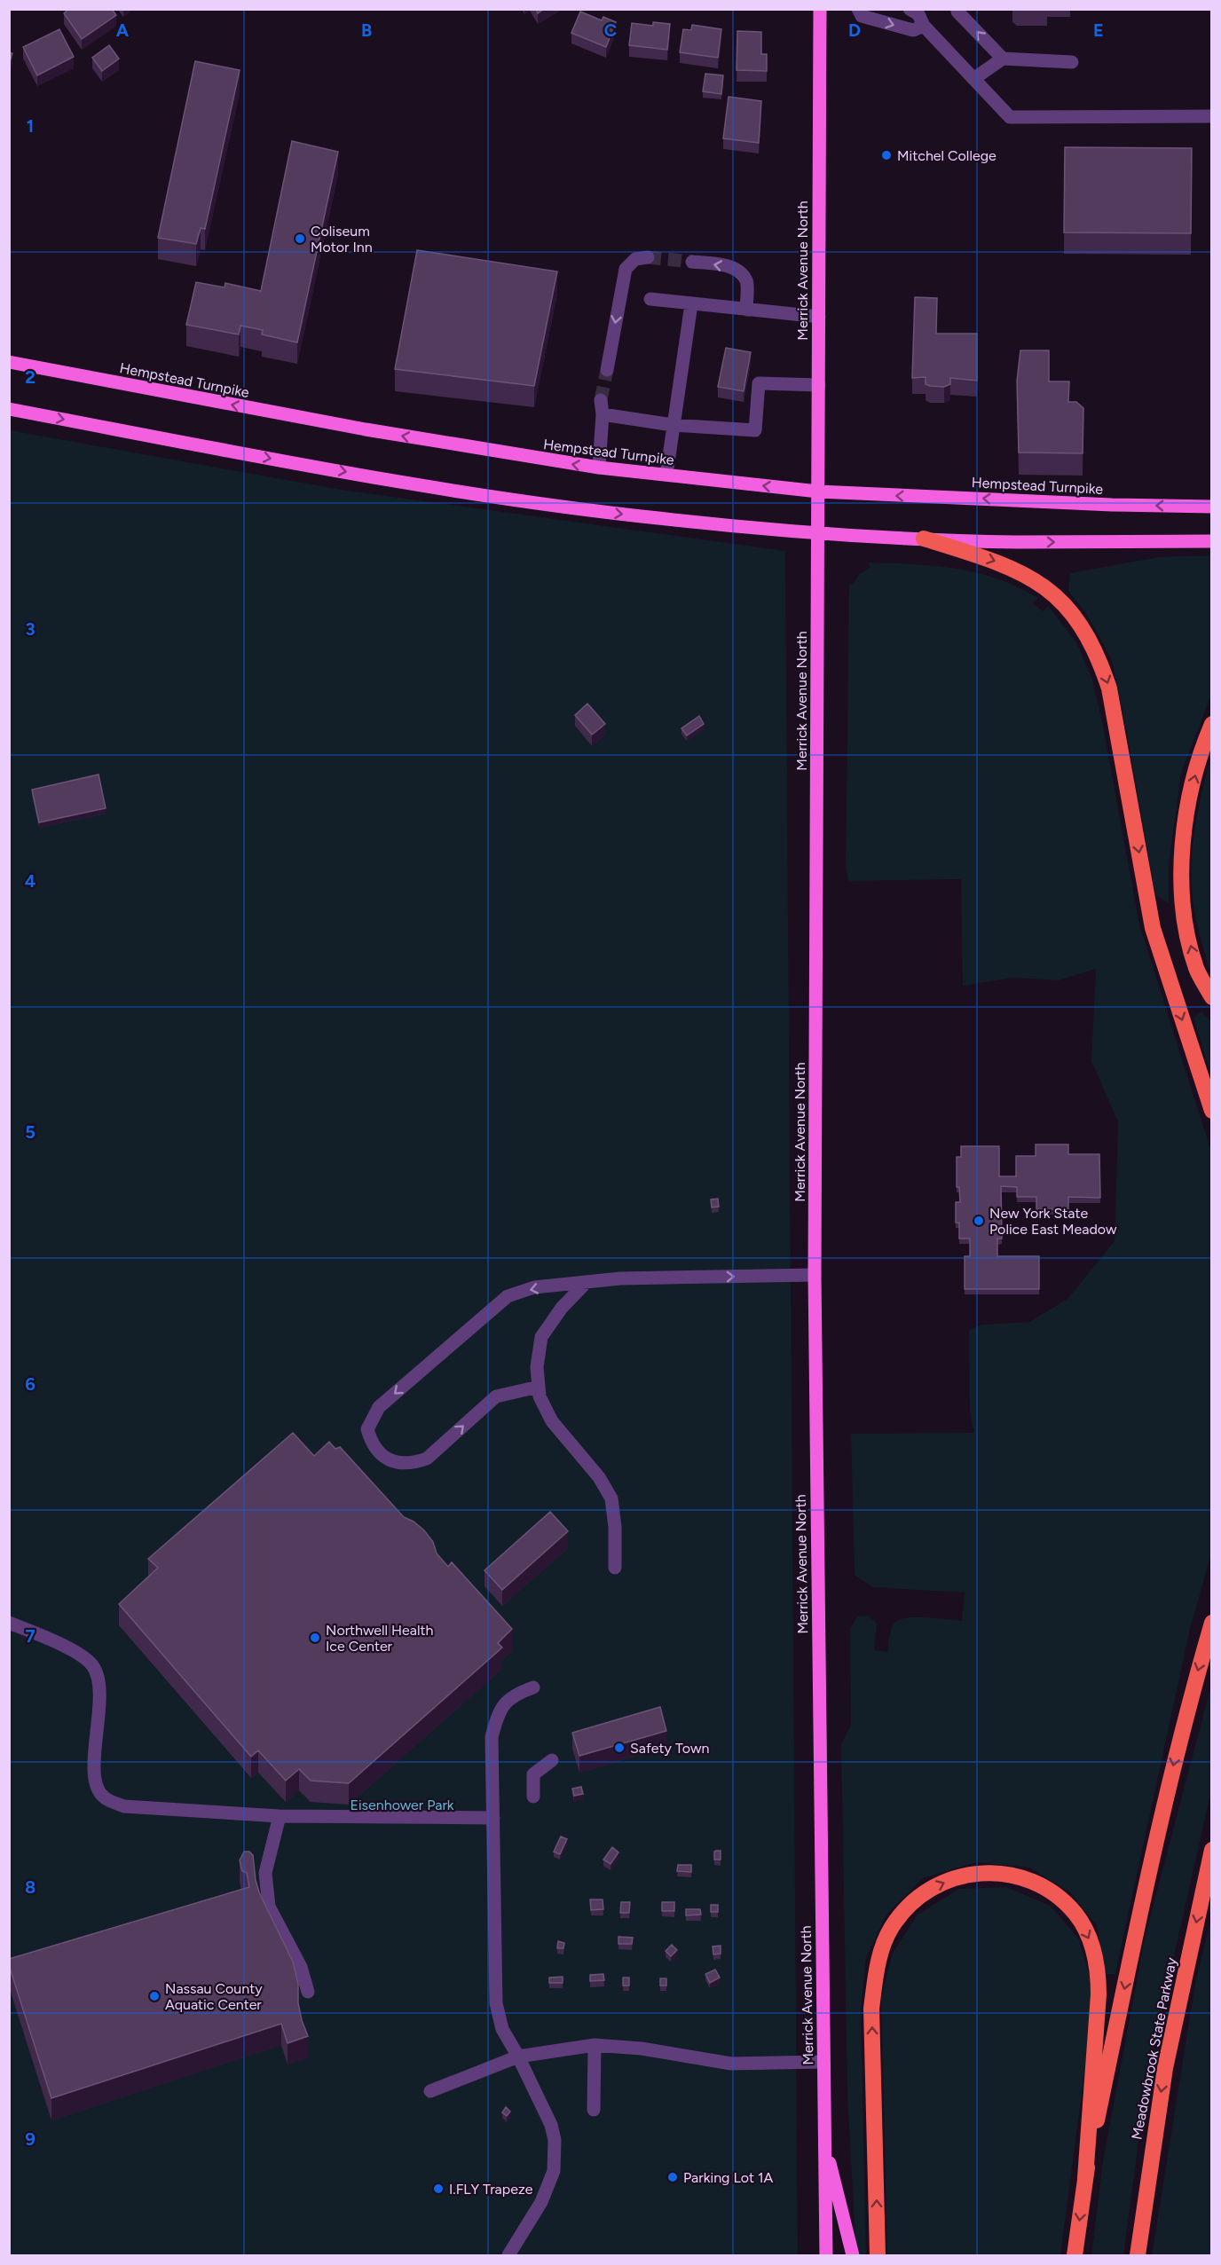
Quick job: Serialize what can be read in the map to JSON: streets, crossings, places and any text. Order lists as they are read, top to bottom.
{
  "streets": {
    "highway": ["Meadowbrook State Parkway"],
    "main road": ["Merrick Avenue North", "Hempstead Turnpike"]
  },
  "crossings": [
    ["Merrick Avenue North", "Hempstead Turnpike"]
  ],
  "parks": ["Eisenhower Park"],
  "places": [
    "Mitchel College",
    "Coliseum Motor Inn",
    "New York State Police East Meadow",
    "Northwell Health Ice Center",
    "Safety Town",
    "Nassau County Aquatic Center",
    "Parking Lot 1A",
    "I.FLY Trapeze"
  ],
  "grid": {
    "columns": [
      "A",
      "B",
      "C",
      "D",
      "E"
    ],
    "rows": [
      "1",
      "2",
      "3",
      "4",
      "5",
      "6",
      "7",
      "8",
      "9"
    ]
  }
}
